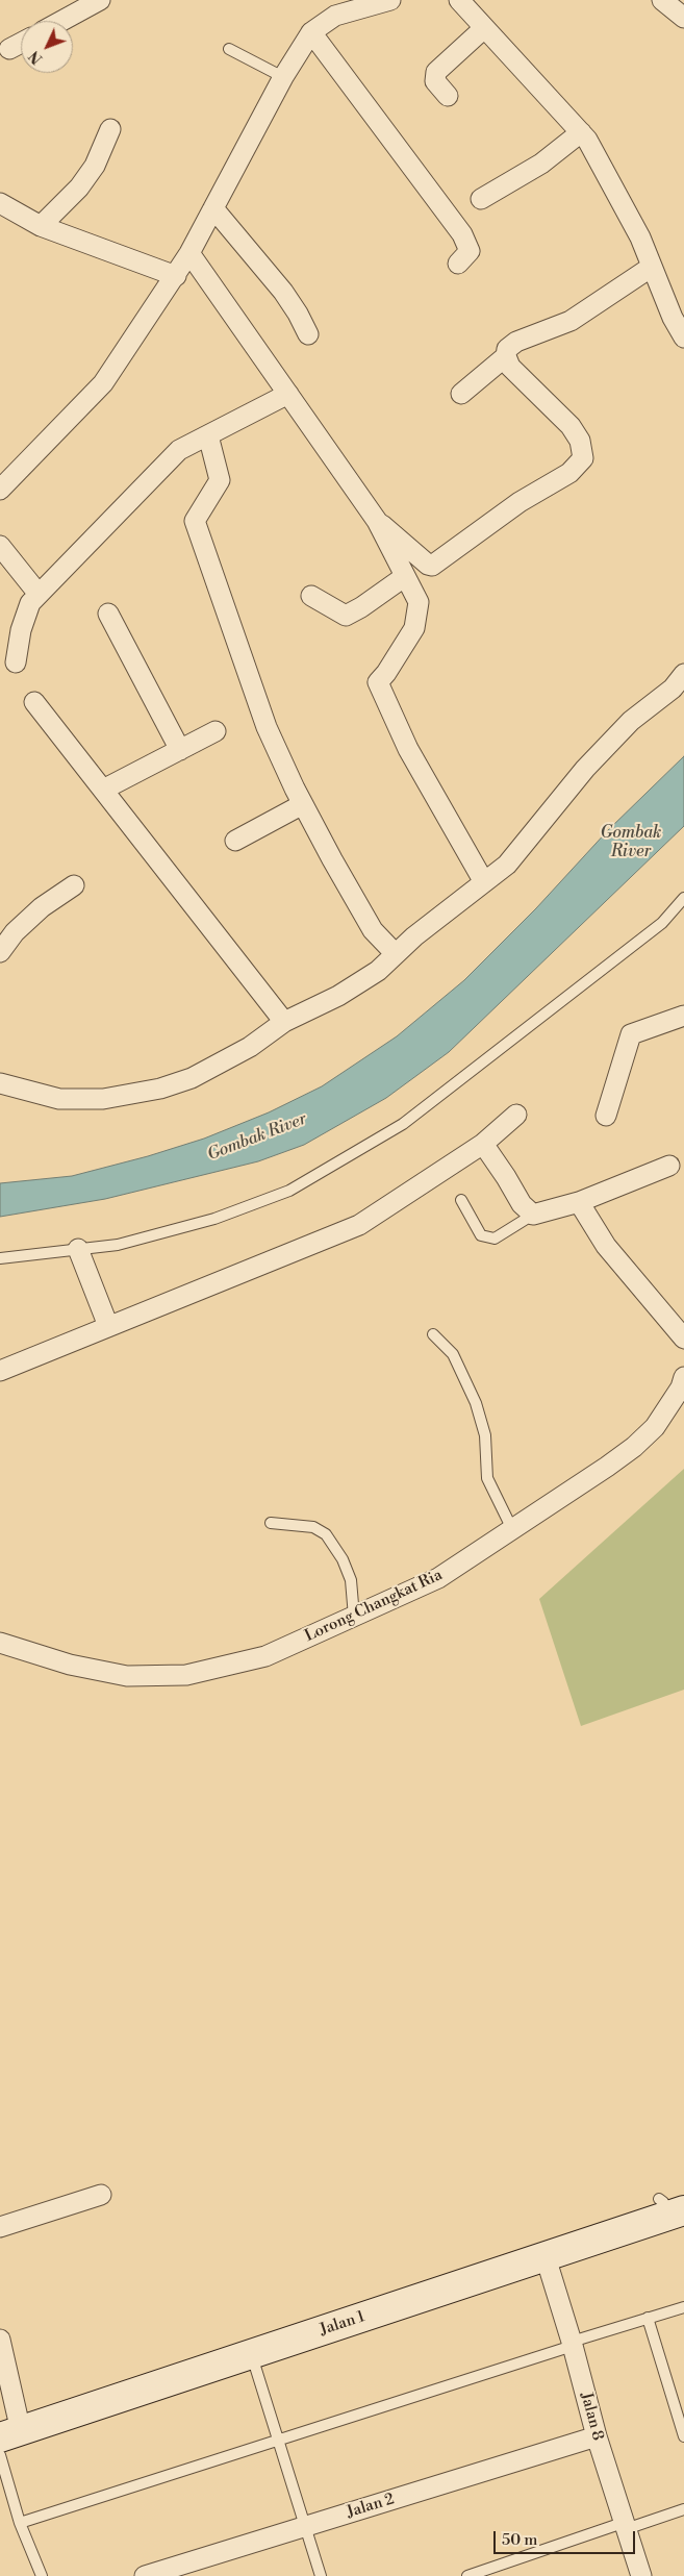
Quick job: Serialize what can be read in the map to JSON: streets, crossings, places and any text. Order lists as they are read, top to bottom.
{
  "streets": {
    "street": [
      "Lorong Changkat Ria",
      "Jalan 1",
      "Jalan 8",
      "Jalan 2"
    ]
  },
  "crossings": [
    ["Jalan 1", "Jalan 8"],
    ["Jalan 8", "Jalan 2"]
  ],
  "water": ["Gombak River"],
  "scale_bar": "50 m",
  "north": "bottom left"
}
